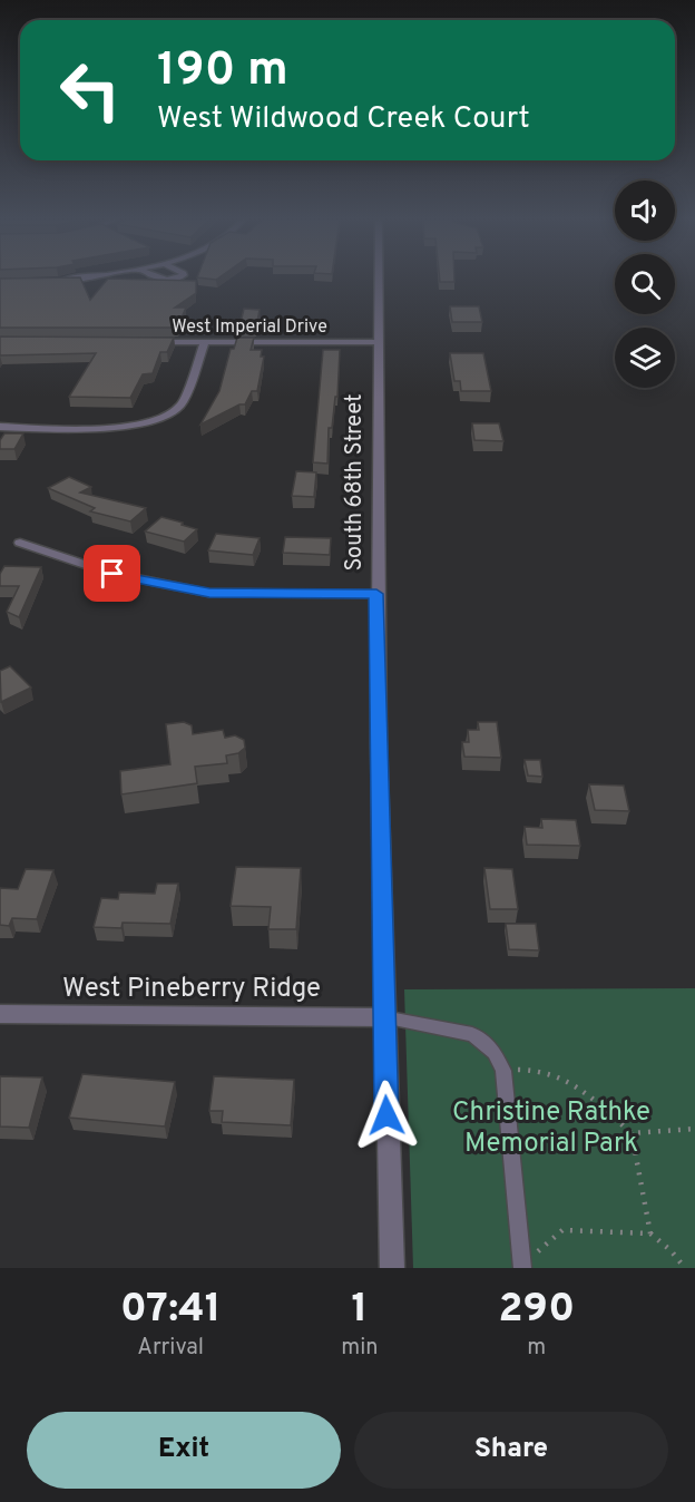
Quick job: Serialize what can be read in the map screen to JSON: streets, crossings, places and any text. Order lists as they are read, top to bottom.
{
  "streets": {
    "street": ["West Imperial Drive", "South 68th Street", "West Pineberry Ridge"]
  },
  "crossings": [
    ["West Imperial Drive", "South 68th Street"],
    ["South 68th Street", "West Pineberry Ridge"]
  ],
  "parks": ["Christine Rathke Memorial Park"],
  "page": {
    "turn": ["190 m", "West Wildwood Creek Court"],
    "eta": [
      "07:41",
      "Arrival",
      "1",
      "min",
      "290",
      "m"
    ],
    "buttons": ["Exit", "Share"]
  }
}
